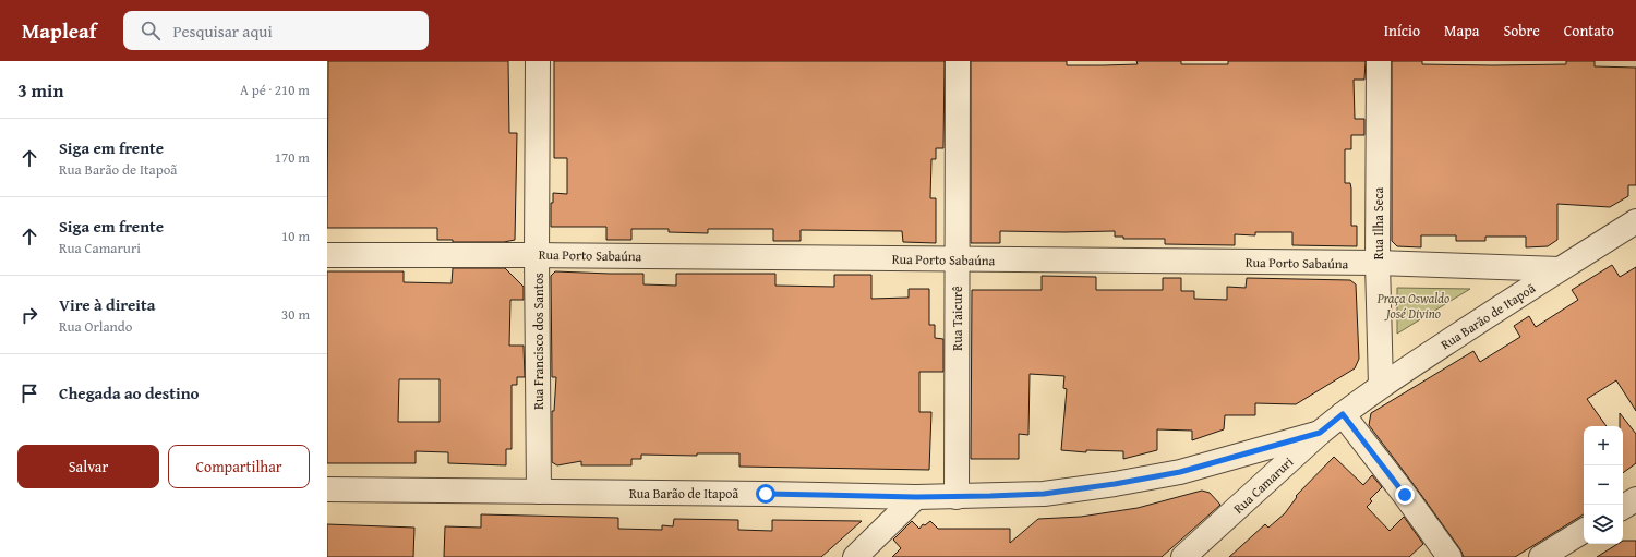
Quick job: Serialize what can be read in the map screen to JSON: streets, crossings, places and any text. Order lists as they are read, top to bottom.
{
  "streets": {
    "street": [
      "Rua Ilha Seca",
      "Rua Porto Sabaúna",
      "Rua Barão de Itapoã",
      "Rua Taicurê",
      "Rua Francisco dos Santos",
      "Rua Camaruri"
    ]
  },
  "crossings": [
    ["Rua Ilha Seca", "Rua Porto Sabaúna"],
    ["Rua Ilha Seca", "Rua Barão de Itapoã"],
    ["Rua Porto Sabaúna", "Rua Barão de Itapoã"],
    ["Rua Porto Sabaúna", "Rua Taicurê"],
    ["Rua Porto Sabaúna", "Rua Francisco dos Santos"],
    ["Rua Barão de Itapoã", "Rua Taicurê"],
    ["Rua Barão de Itapoã", "Rua Francisco dos Santos"],
    ["Rua Barão de Itapoã", "Rua Camaruri"]
  ],
  "parks": ["Praça Oswaldo José Divino"],
  "page": {
    "header": "Mapleaf",
    "search": "Pesquisar aqui",
    "nav": [
      "Início",
      "Mapa",
      "Sobre",
      "Contato"
    ],
    "heading": ["3 min", "A pé · 210 m"],
    "list": [
      ["Siga em frente", "Rua Barão de Itapoã", "170 m"],
      ["Siga em frente", "Rua Camaruri", "10 m"],
      ["Vire à direita", "Rua Orlando", "30 m"],
      "Chegada ao destino"
    ],
    "map_buttons": ["+", "−"],
    "buttons": ["Salvar", "Compartilhar"]
  }
}
